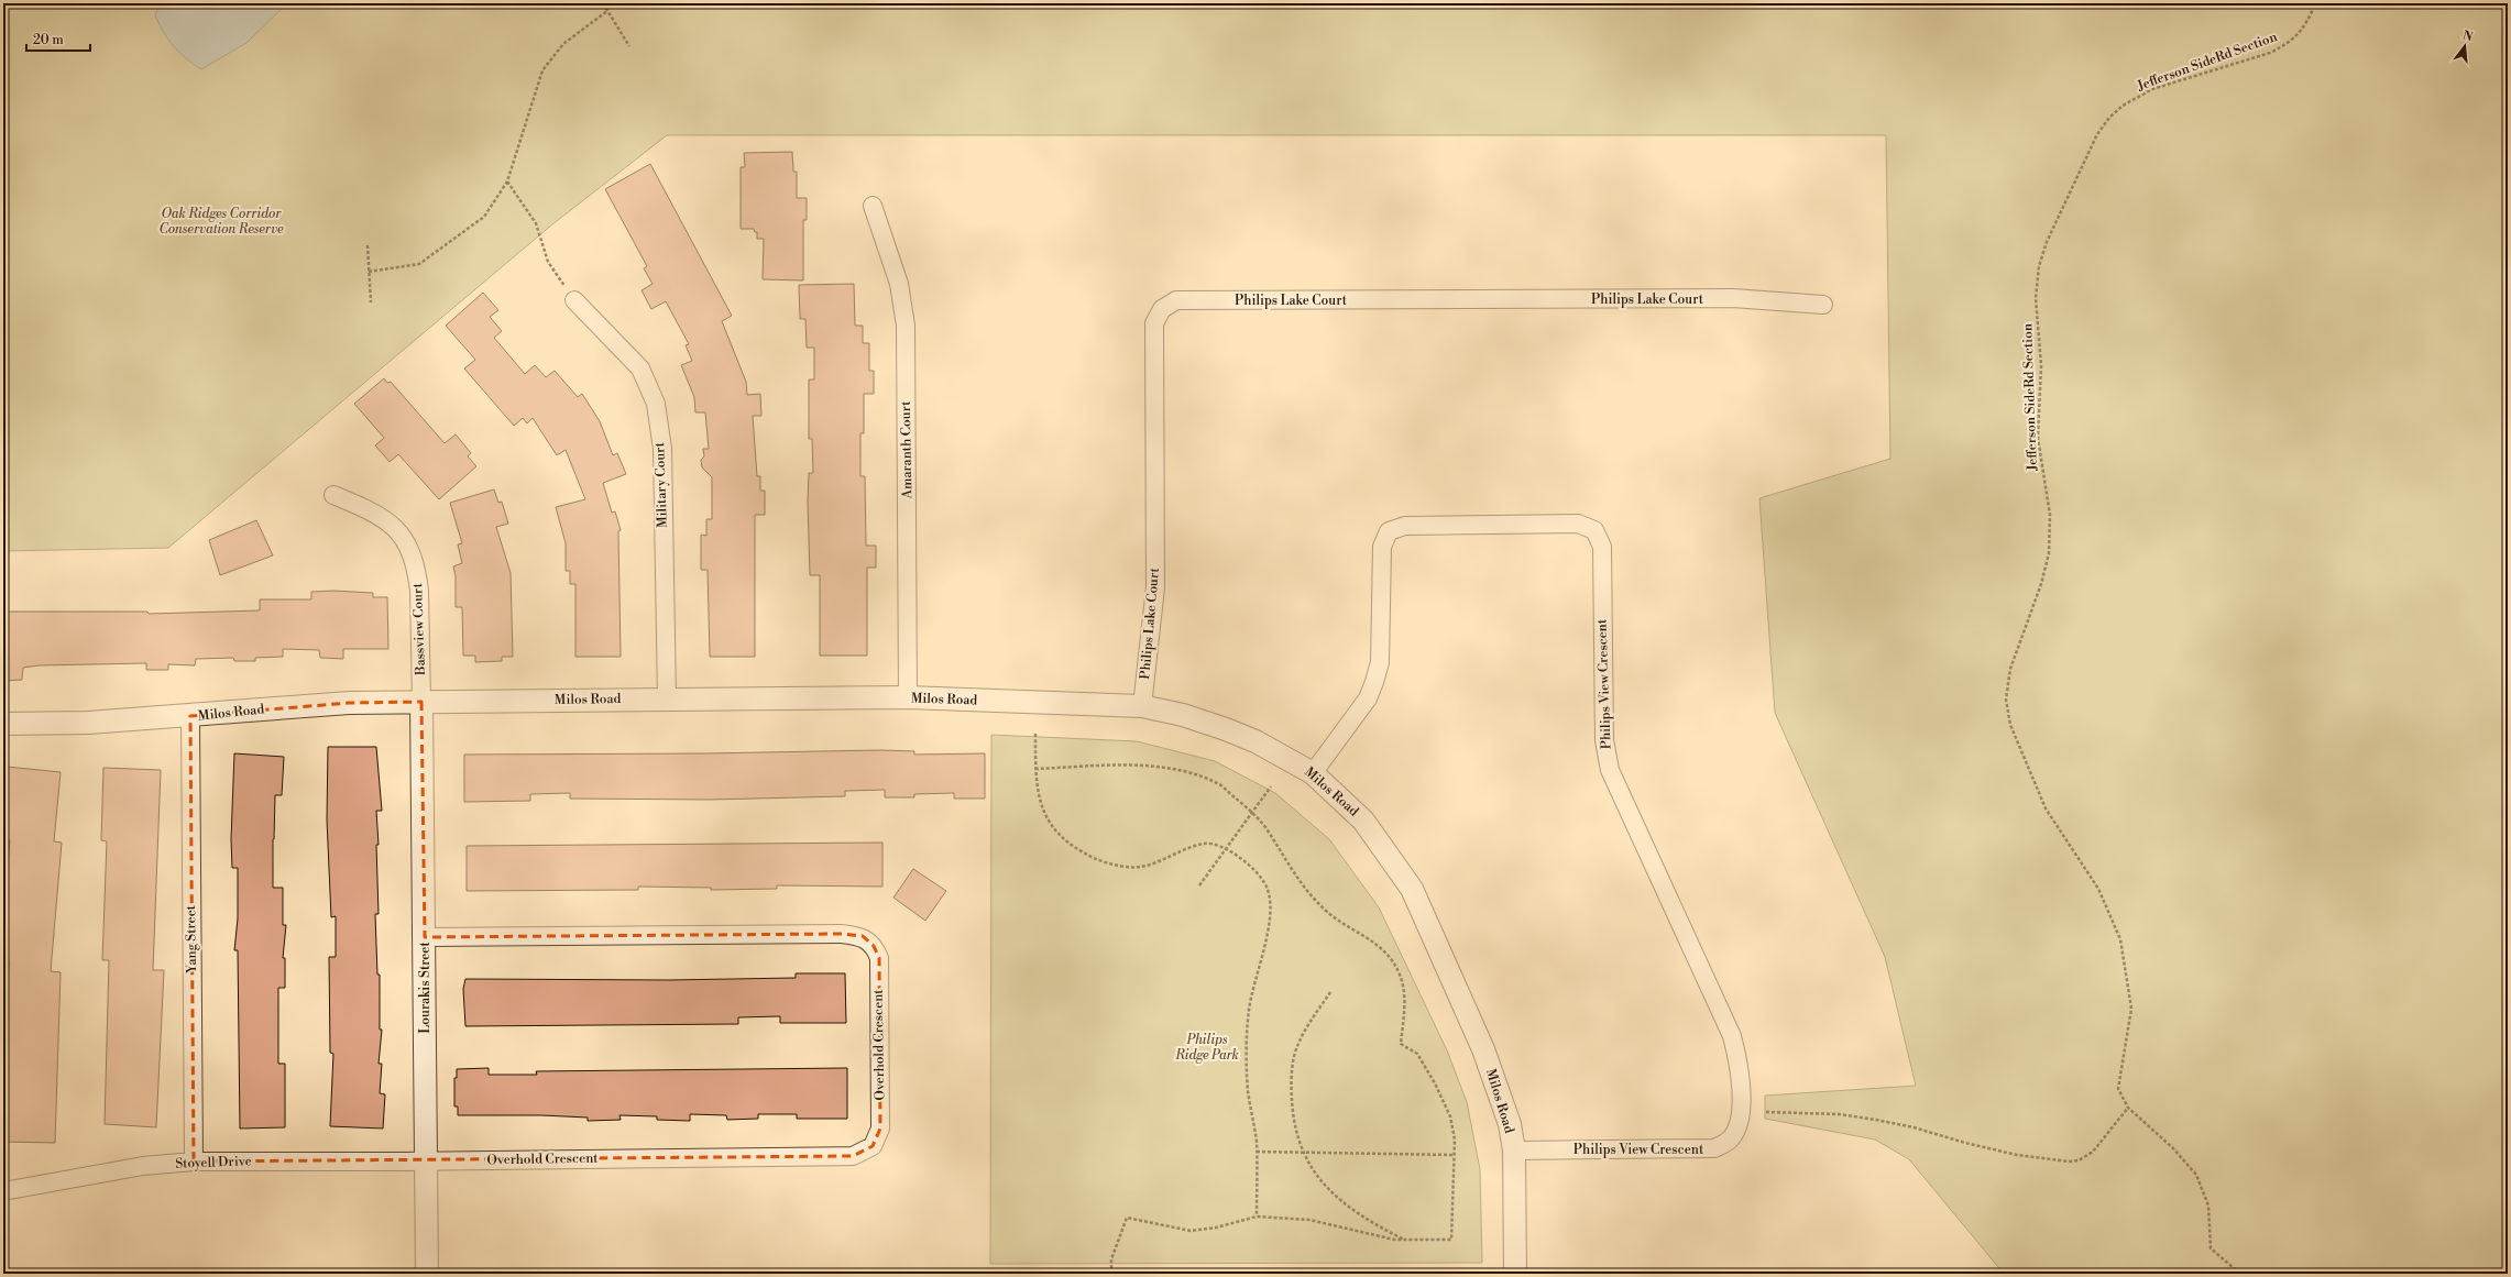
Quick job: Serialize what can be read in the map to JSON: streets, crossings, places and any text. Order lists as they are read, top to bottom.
{
  "streets": {
    "street": [
      "Philips Lake Court",
      "Amaranth Court",
      "Military Court",
      "Bassview Court",
      "Philips View Crescent",
      "Milos Road",
      "Yang Street",
      "Lourakis Street",
      "Overhold Crescent",
      "Stoyell Drive"
    ],
    "path": ["Jefferson SideRd Section"]
  },
  "crossings": [
    ["Philips Lake Court", "Milos Road"],
    ["Amaranth Court", "Milos Road"],
    ["Military Court", "Milos Road"],
    ["Bassview Court", "Milos Road"],
    ["Bassview Court", "Lourakis Street"],
    ["Philips View Crescent", "Milos Road"],
    ["Milos Road", "Yang Street"],
    ["Milos Road", "Lourakis Street"],
    ["Yang Street", "Stoyell Drive"],
    ["Lourakis Street", "Overhold Crescent"],
    ["Lourakis Street", "Stoyell Drive"],
    ["Overhold Crescent", "Stoyell Drive"]
  ],
  "parks": ["Oak Ridges Corridor Conservation Reserve", "Philips Ridge Park"],
  "scale_bar": "20 m",
  "north": "top"
}
